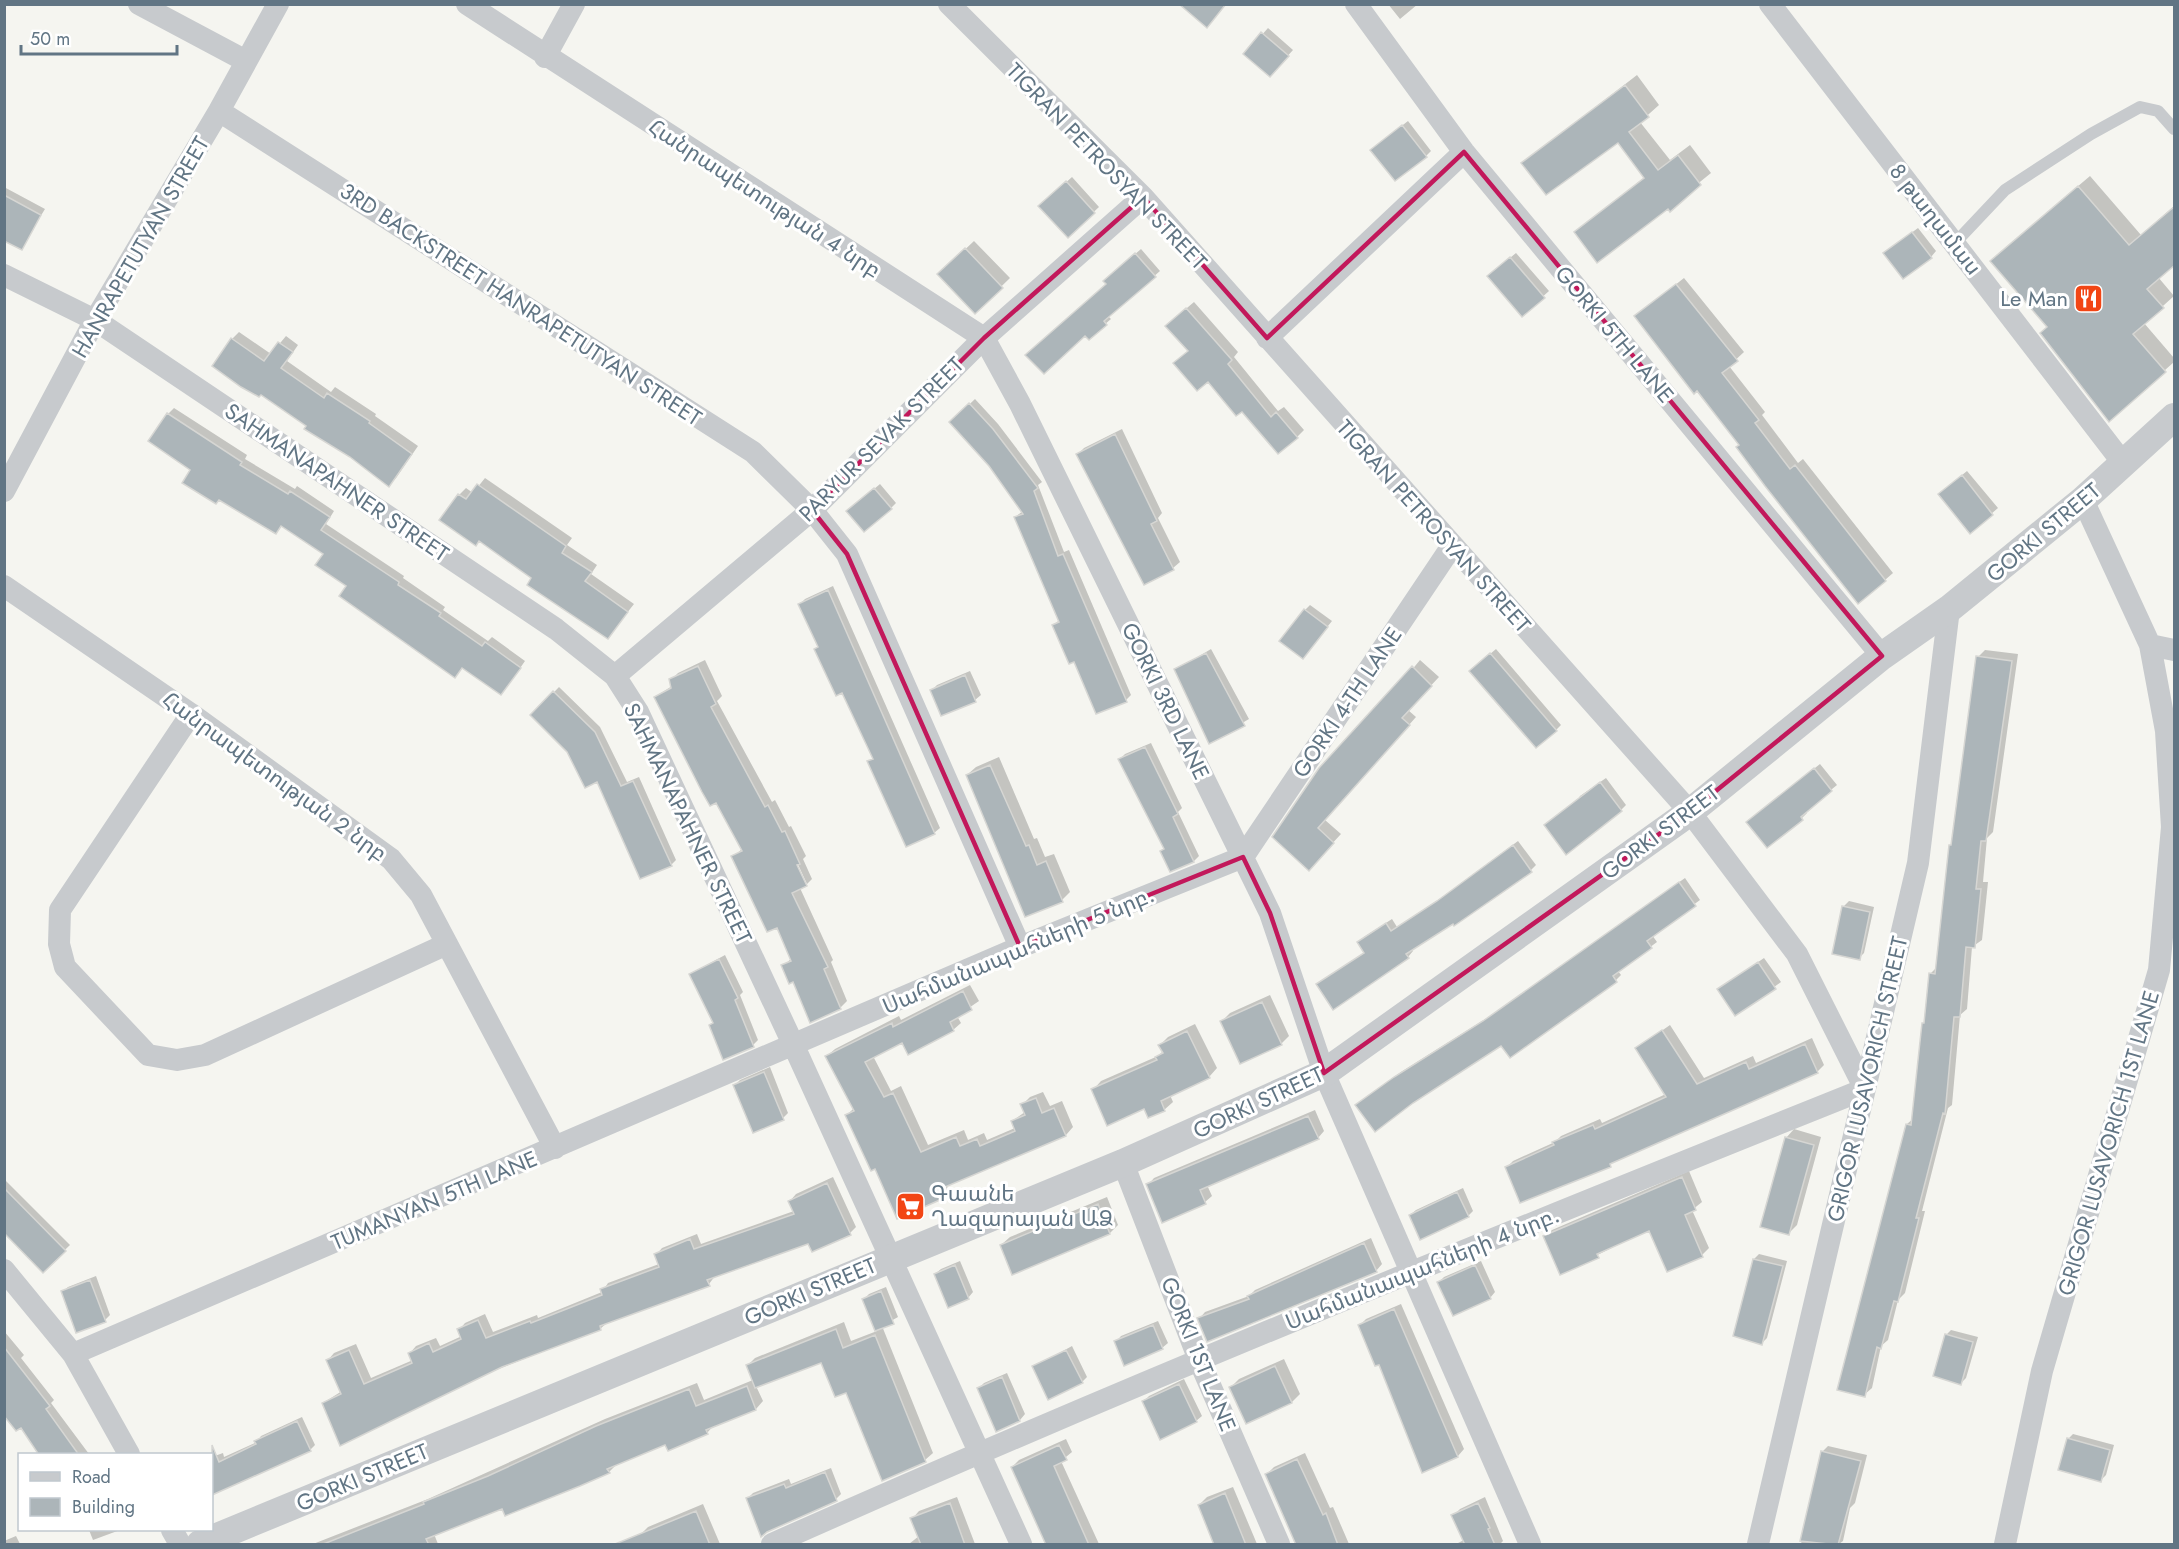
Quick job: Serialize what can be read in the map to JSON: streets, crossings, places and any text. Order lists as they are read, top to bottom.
{
  "streets": {
    "street": [
      "TIGRAN PETROSYAN STREET",
      "Հանրապետության 4 նրբ",
      "8 թաղամաս",
      "HANRAPETUTYAN STREET",
      "3RD BACKSTREET HANRAPETUTYAN STREET",
      "GORKI 5TH LANE",
      "PARYUR SEVAK STREET",
      "SAHMANAPAHNER STREET",
      "GORKI STREET",
      "GORKI 3RD LANE",
      "GORKI 4-TH LANE",
      "Հանրապետության 2 նրբ",
      "Սահմանապահների 5 նրբ.",
      "GRIGOR LUSAVORICH STREET",
      "GRIGOR LUSAVORICH 1ST LANE",
      "TUMANYAN 5TH LANE",
      "Սահմանապահների 4 նրբ.",
      "GORKI 1ST LANE"
    ]
  },
  "crossings": [
    ["TIGRAN PETROSYAN STREET", "PARYUR SEVAK STREET"],
    ["TIGRAN PETROSYAN STREET", "GORKI STREET"],
    ["TIGRAN PETROSYAN STREET", "GORKI 4-TH LANE"],
    ["TIGRAN PETROSYAN STREET", "GRIGOR LUSAVORICH STREET"],
    ["TIGRAN PETROSYAN STREET", "Սահմանապահների 4 նրբ."],
    ["Հանրապետության 4 նրբ", "PARYUR SEVAK STREET"],
    ["Հանրապետության 4 նրբ", "GORKI 3RD LANE"],
    ["8 թաղամաս", "GORKI STREET"],
    ["HANRAPETUTYAN STREET", "3RD BACKSTREET HANRAPETUTYAN STREET"],
    ["HANRAPETUTYAN STREET", "SAHMANAPAHNER STREET"],
    ["3RD BACKSTREET HANRAPETUTYAN STREET", "PARYUR SEVAK STREET"],
    ["3RD BACKSTREET HANRAPETUTYAN STREET", "Սահմանապահների 5 նրբ."],
    ["GORKI 5TH LANE", "GORKI STREET"],
    ["PARYUR SEVAK STREET", "SAHMANAPAHNER STREET"],
    ["PARYUR SEVAK STREET", "GORKI 3RD LANE"],
    ["SAHMANAPAHNER STREET", "GORKI STREET"],
    ["SAHMANAPAHNER STREET", "Սահմանապահների 5 նրբ."],
    ["SAHMANAPAHNER STREET", "TUMANYAN 5TH LANE"],
    ["SAHMANAPAHNER STREET", "Սահմանապահների 4 նրբ."],
    ["GORKI STREET", "GORKI 3RD LANE"],
    ["GORKI STREET", "GRIGOR LUSAVORICH STREET"],
    ["GORKI STREET", "GRIGOR LUSAVORICH 1ST LANE"],
    ["GORKI STREET", "GORKI 1ST LANE"],
    ["GORKI 3RD LANE", "GORKI 4-TH LANE"],
    ["GORKI 3RD LANE", "Սահմանապահների 5 նրբ."],
    ["GORKI 3RD LANE", "Սահմանապահների 4 նրբ."],
    ["GORKI 4-TH LANE", "Սահմանապահների 5 նրբ."],
    ["Հանրապետության 2 նրբ", "TUMANYAN 5TH LANE"],
    ["Սահմանապահների 5 նրբ.", "TUMANYAN 5TH LANE"],
    ["GRIGOR LUSAVORICH STREET", "Սահմանապահների 4 նրբ."],
    ["Սահմանապահների 4 նրբ.", "GORKI 1ST LANE"]
  ],
  "places": {
    "restaurant": ["Le Man"],
    "supermarket": ["Գաանե Ղազարայան ԱՁ"]
  },
  "legend": ["Road", "Building"],
  "scale_bar": "50 m"
}
